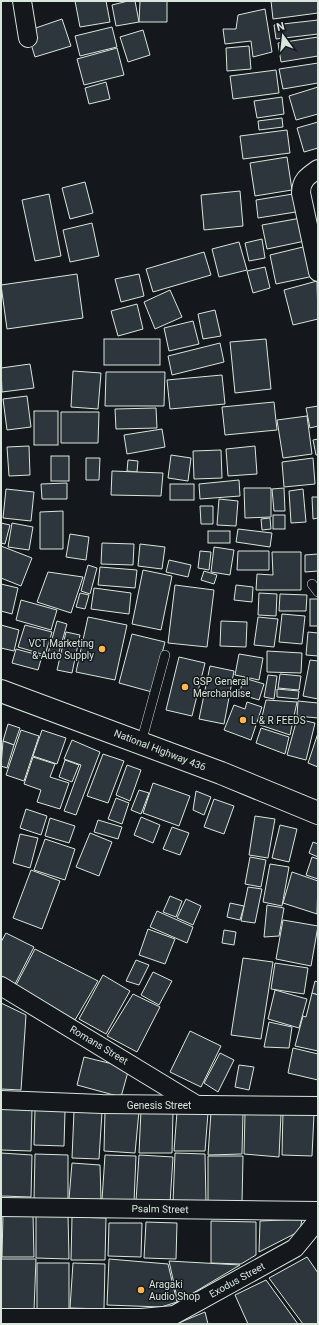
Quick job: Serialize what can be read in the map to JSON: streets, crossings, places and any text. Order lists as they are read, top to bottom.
{
  "streets": {
    "main road": ["National Highway 436"],
    "street": [
      "Romans Street",
      "Genesis Street",
      "Psalm Street",
      "Exodus Street"
    ]
  },
  "crossings": [
    ["Romans Street", "Genesis Street"]
  ],
  "places": [
    "VCT Marketing & Auto Supply",
    "GSP General Merchandise",
    "L & R FEEDS",
    "Aragaki Audio Shop"
  ],
  "north": "top"
}
